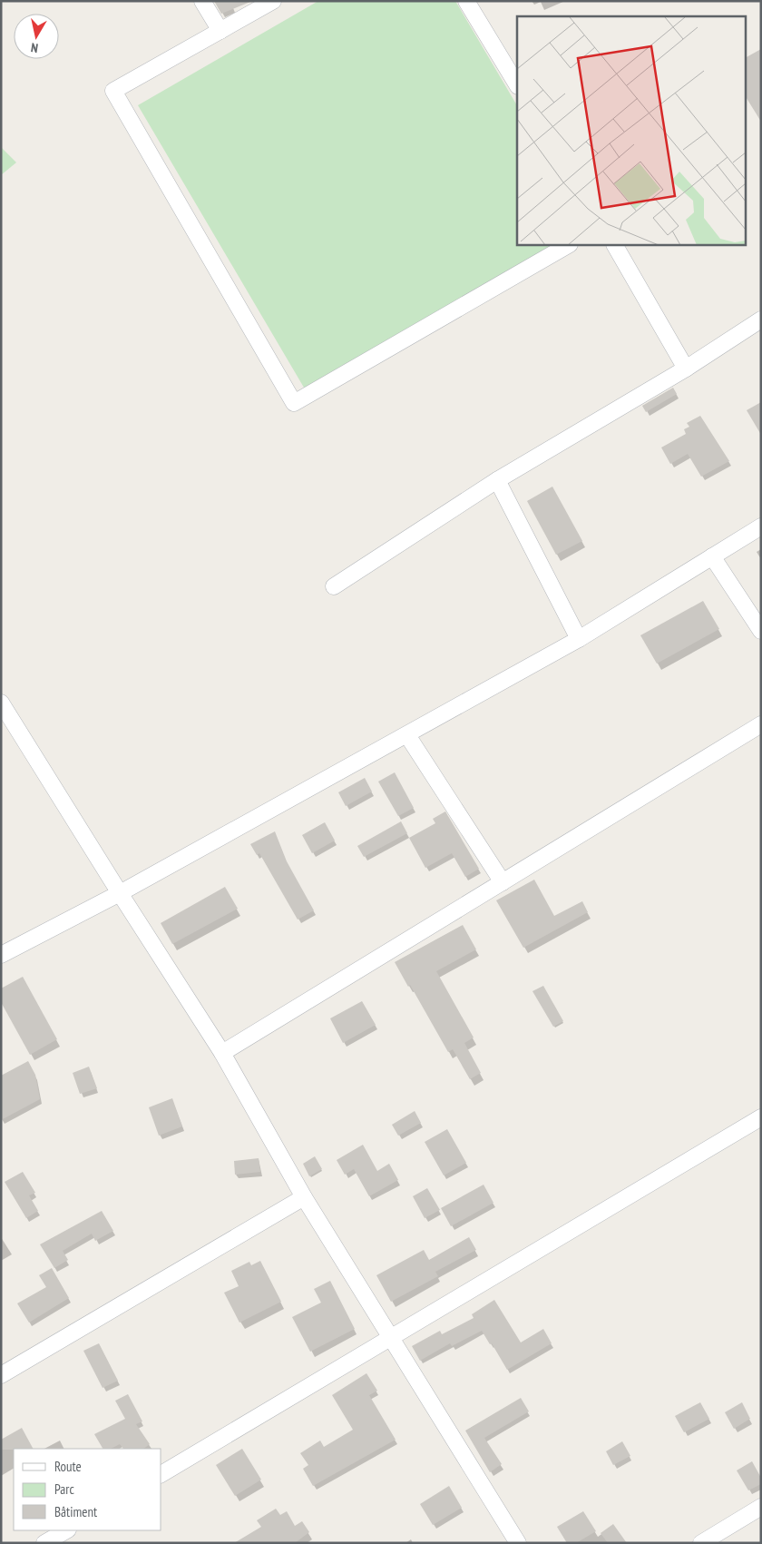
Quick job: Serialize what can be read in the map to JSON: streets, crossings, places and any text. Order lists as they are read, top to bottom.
{
  "legend": ["Route", "Parc", "Bâtiment"],
  "north": "bottom"
}
